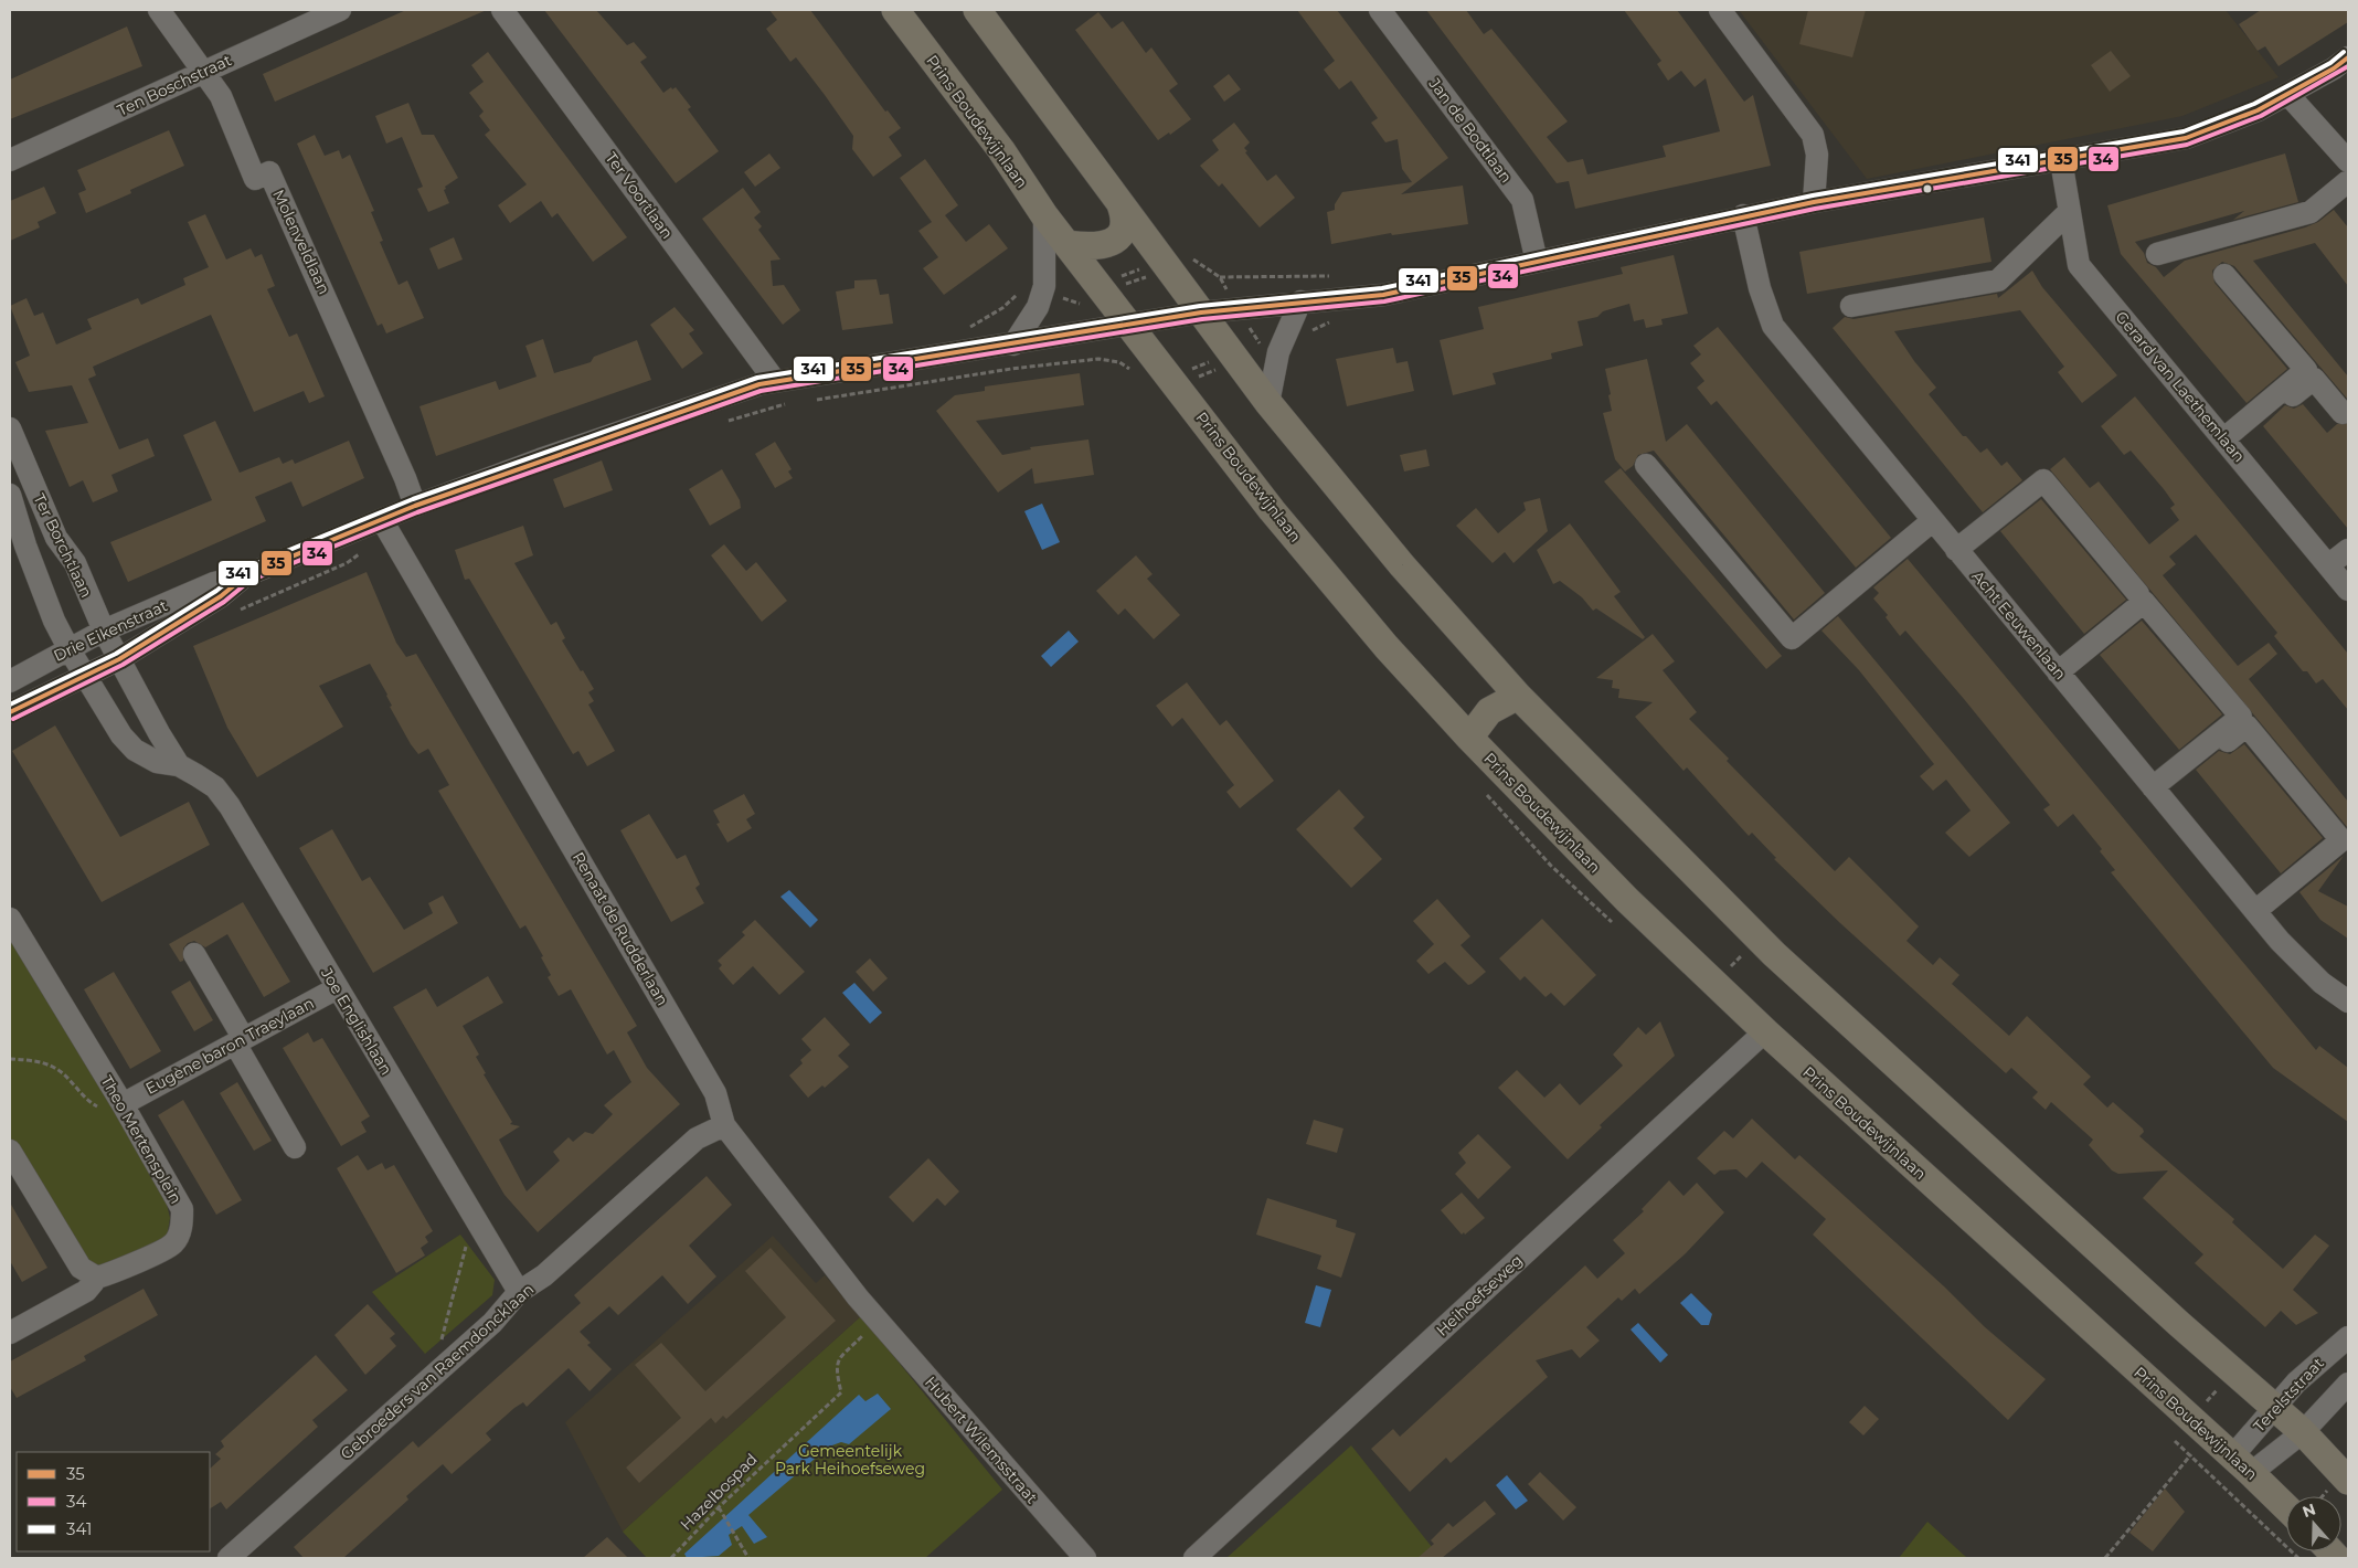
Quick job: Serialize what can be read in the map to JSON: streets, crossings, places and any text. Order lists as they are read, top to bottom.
{
  "streets": {
    "main road": ["Prins Boudewijnlaan"],
    "street": [
      "Ten Boschstraat",
      "Jan de Bodtlaan",
      "Ter Voortlaan",
      "Molenveldlaan",
      "Gerard van Laethemlaan",
      "Ter Borchtlaan",
      "Acht Eeuwenlaan",
      "Drie Eikenstraat",
      "Renaat de Rudderlaan",
      "Joe Englishlaan",
      "Eugène baron Traeylaan",
      "Theo Mertensplein",
      "Heihoefseweg",
      "Gebroeders van Raemdoncklaan",
      "Terelststraat",
      "Hubert Wilemsstraat"
    ],
    "path": ["Hazelbospad"]
  },
  "crossings": [
    ["Ten Boschstraat", "Molenveldlaan"],
    ["Prins Boudewijnlaan", "Drie Eikenstraat"],
    ["Prins Boudewijnlaan", "Heihoefseweg"],
    ["Prins Boudewijnlaan", "Terelststraat"],
    ["Jan de Bodtlaan", "Drie Eikenstraat"],
    ["Ter Voortlaan", "Drie Eikenstraat"],
    ["Molenveldlaan", "Drie Eikenstraat"],
    ["Gerard van Laethemlaan", "Drie Eikenstraat"],
    ["Ter Borchtlaan", "Drie Eikenstraat"],
    ["Ter Borchtlaan", "Joe Englishlaan"],
    ["Acht Eeuwenlaan", "Drie Eikenstraat"],
    ["Drie Eikenstraat", "Renaat de Rudderlaan"],
    ["Drie Eikenstraat", "Joe Englishlaan"],
    ["Renaat de Rudderlaan", "Gebroeders van Raemdoncklaan"],
    ["Renaat de Rudderlaan", "Hubert Wilemsstraat"],
    ["Renaat de Rudderlaan", "Hazelbospad"],
    ["Joe Englishlaan", "Eugène baron Traeylaan"],
    ["Joe Englishlaan", "Gebroeders van Raemdoncklaan"],
    ["Eugène baron Traeylaan", "Theo Mertensplein"],
    ["Hubert Wilemsstraat", "Hazelbospad"]
  ],
  "parks": ["Gemeentelijk Park Heihoefseweg"],
  "lines": ["transit line 341", "transit line 35", "transit line 34"],
  "legend": ["35", "34", "341"],
  "north": "top"
}
